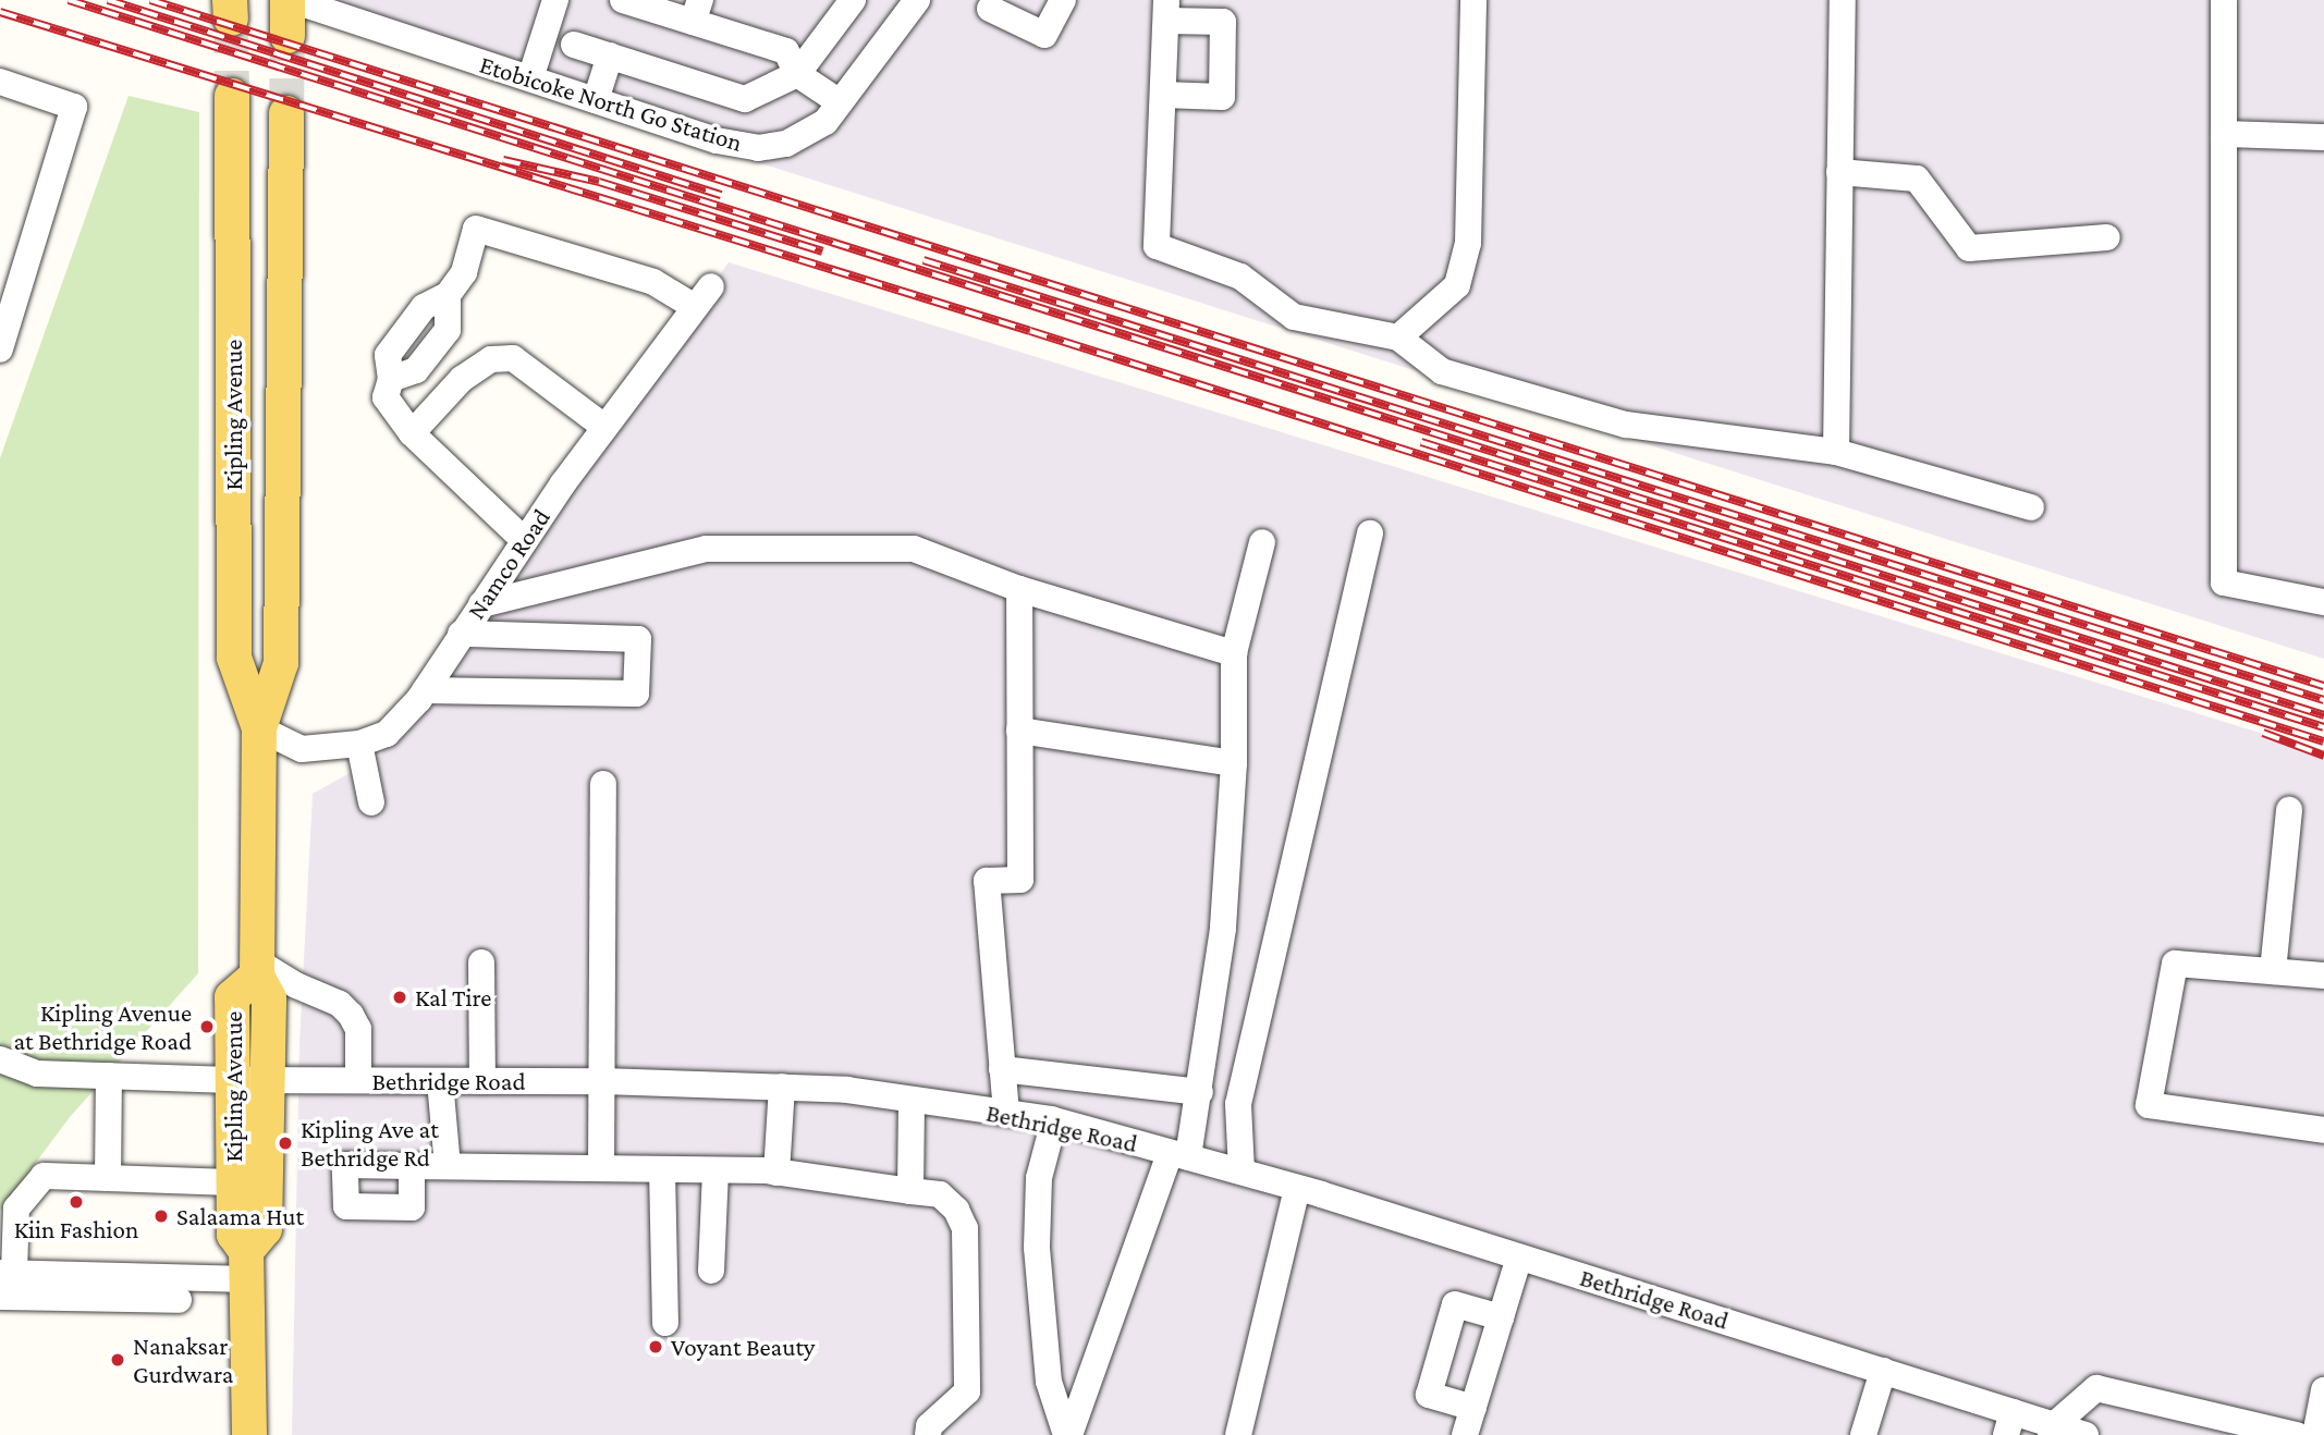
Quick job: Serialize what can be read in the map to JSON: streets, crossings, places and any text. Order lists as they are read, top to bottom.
{
  "streets": {
    "main road": ["Kipling Avenue"],
    "street": ["Etobicoke North Go Station", "Namco Road", "Bethridge Road"]
  },
  "crossings": [
    ["Kipling Avenue", "Namco Road"],
    ["Kipling Avenue", "Bethridge Road"]
  ],
  "places": [
    "Kal Tire",
    "Kipling Avenue at Bethridge Road",
    "Kipling Ave at Bethridge Rd",
    "Kiin Fashion",
    "Salaama Hut",
    "Voyant Beauty",
    "Nanaksar Gurdwara"
  ]
}
